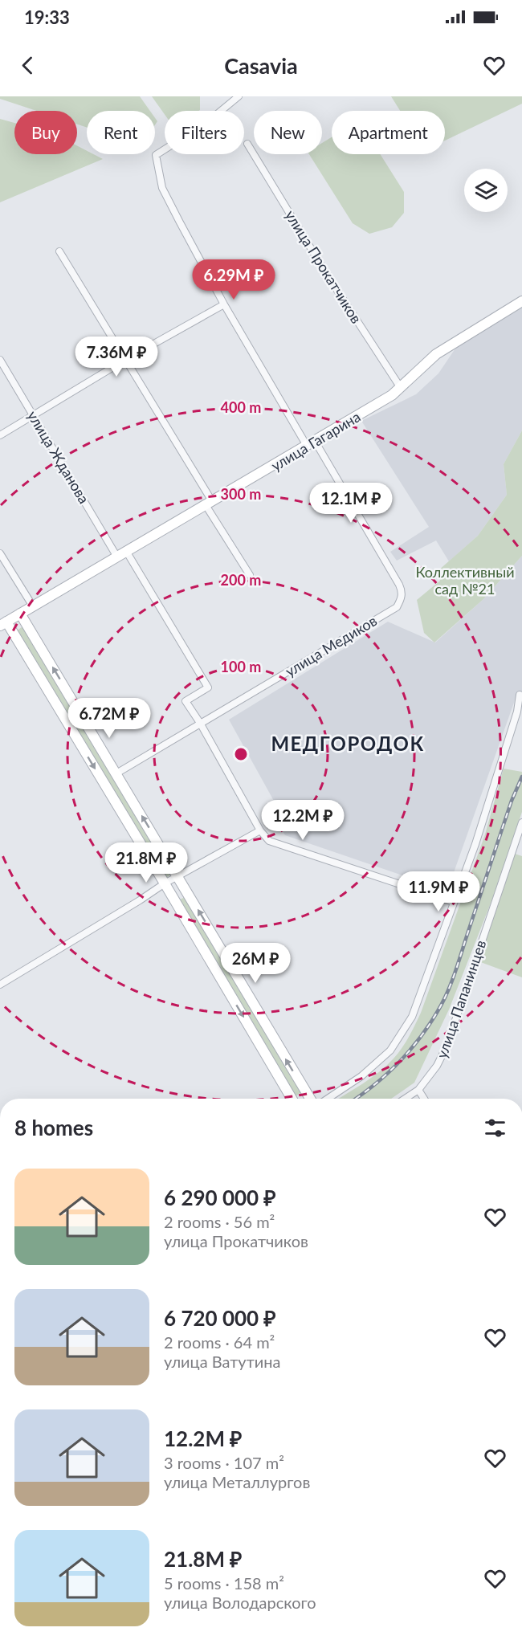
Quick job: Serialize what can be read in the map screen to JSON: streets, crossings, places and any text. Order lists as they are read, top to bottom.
{
  "streets": {
    "street": [
      "улица Прокатчиков",
      "улица Гагарина",
      "улица Жданова",
      "улица Медиков",
      "улица Папанинцев"
    ]
  },
  "crossings": [
    ["улица Прокатчиков", "улица Гагарина"],
    ["улица Гагарина", "улица Жданова"],
    ["улица Гагарина", "улица Медиков"],
    ["улица Жданова", "улица Медиков"]
  ],
  "districts": ["МЕДГОРОДОК"],
  "parks": ["Коллективный сад №21"],
  "page": {
    "status": "19:33",
    "header": "Casavia",
    "chip": [
      "Buy",
      "Rent",
      "Filters",
      "New",
      "Apartment"
    ],
    "price": [
      "6.29M ₽",
      "7.36M ₽",
      "12.1M ₽",
      "6.72M ₽",
      "12.2M ₽",
      "21.8M ₽",
      "11.9M ₽",
      "26M ₽"
    ],
    "heading": "8 homes",
    "list": [
      {
        "name": "6 290 000 ₽",
        "note": "2 rooms · 56 m² · улица Прокатчиков"
      },
      {
        "name": "6 720 000 ₽",
        "note": "2 rooms · 64 m² · улица Ватутина"
      },
      {
        "name": "12.2M ₽",
        "note": "3 rooms · 107 m² · улица Металлургов"
      },
      {
        "name": "21.8M ₽",
        "note": "5 rooms · 158 m² · улица Володарского"
      }
    ]
  },
  "rings": [
    "400 m",
    "300 m",
    "200 m",
    "100 m"
  ]
}
